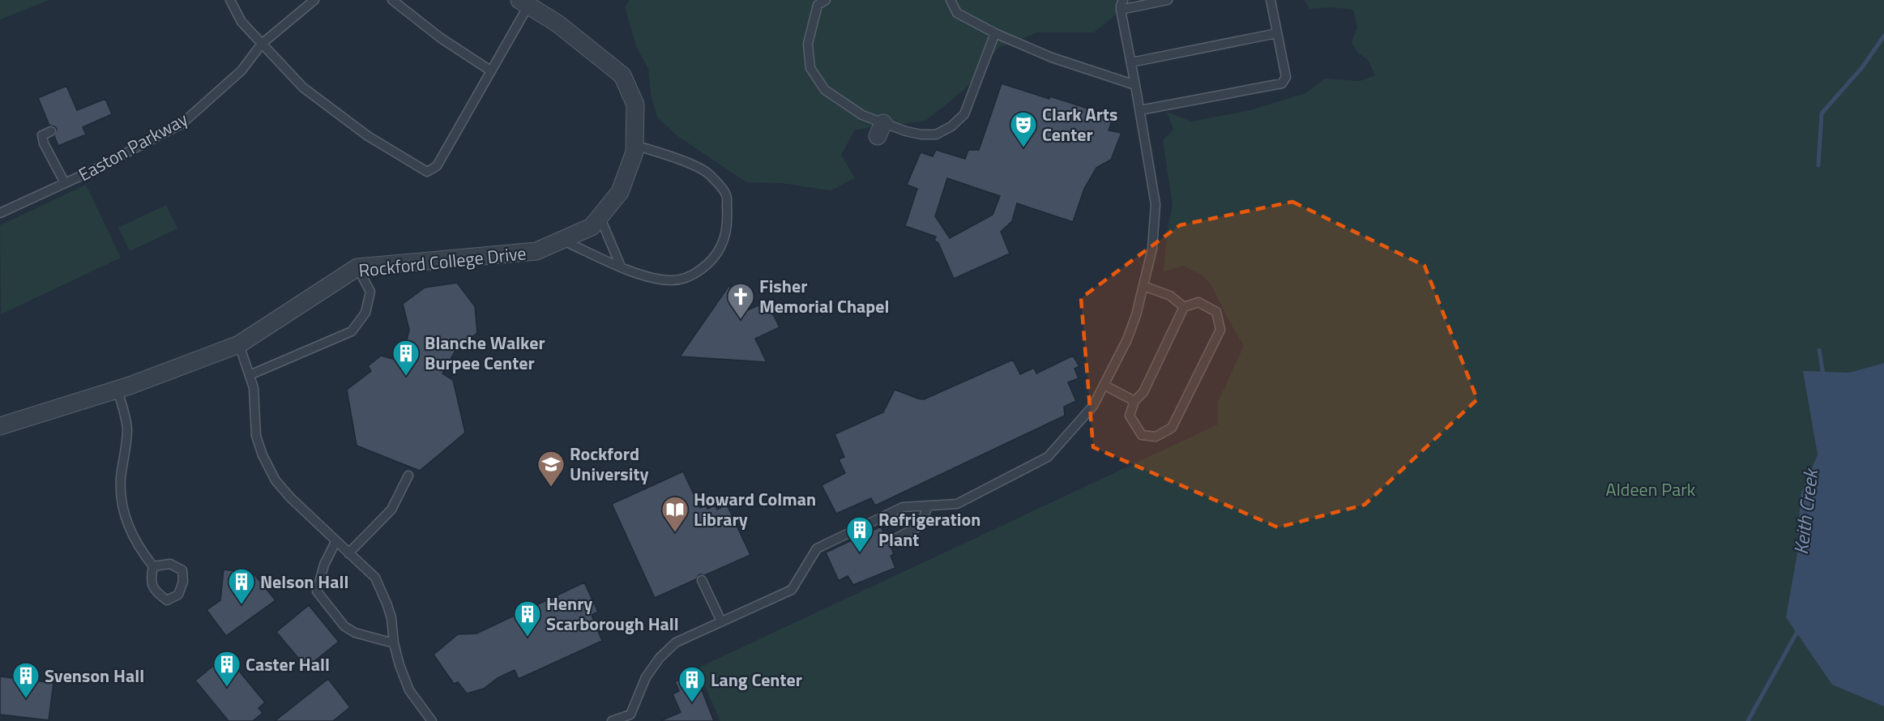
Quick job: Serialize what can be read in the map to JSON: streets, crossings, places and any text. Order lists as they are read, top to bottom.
{
  "streets": {
    "street": ["Rockford College Drive"],
    "lane": ["Easton Parkway"]
  },
  "water": ["Keith Creek"],
  "parks": ["Aldeen Park"],
  "places": {
    "theatre": ["Clark Arts Center"],
    "church": ["Fisher Memorial Chapel"],
    "building": [
      "Blanche Walker Burpee Center",
      "Refrigeration Plant",
      "Nelson Hall",
      "Henry Scarborough Hall",
      "Caster Hall",
      "Svenson Hall",
      "Lang Center"
    ],
    "school or university": ["Rockford University"],
    "library": ["Howard Colman Library"]
  }
}
